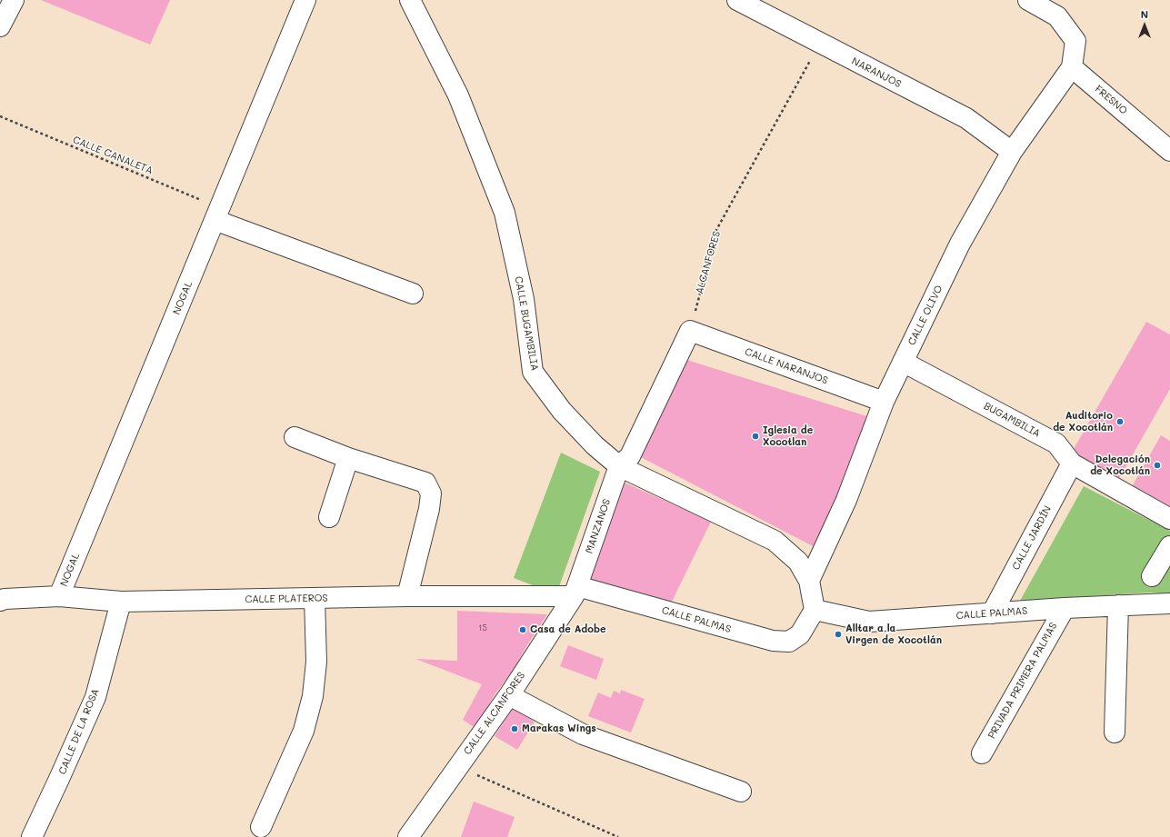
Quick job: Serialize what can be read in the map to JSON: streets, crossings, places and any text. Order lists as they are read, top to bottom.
{
  "streets": {
    "street": [
      "NARANJOS",
      "FRESNO",
      "NOGAL",
      "CALLE OLIVO",
      "CALLE BUGAMBILIA",
      "CALLE NARANJOS",
      "BUGAMBILIA",
      "MANZANOS",
      "CALLE JARDÍN",
      "CALLE PLATEROS",
      "CALLE PALMAS",
      "PRIVADA PRIMERA PALMAS",
      "CALLE ALCANFORES",
      "CALLE DE LA ROSA"
    ],
    "path": ["CALLE CANALETA", "ALCANFORES"]
  },
  "crossings": [
    ["NARANJOS", "ALCANFORES"],
    ["NARANJOS", "CALLE OLIVO"],
    ["FRESNO", "CALLE OLIVO"],
    ["CALLE CANALETA", "NOGAL"],
    ["ALCANFORES", "CALLE NARANJOS"],
    ["NOGAL", "CALLE PLATEROS"],
    ["CALLE OLIVO", "CALLE BUGAMBILIA"],
    ["CALLE OLIVO", "CALLE NARANJOS"],
    ["CALLE OLIVO", "BUGAMBILIA"],
    ["CALLE BUGAMBILIA", "MANZANOS"],
    ["CALLE BUGAMBILIA", "CALLE PALMAS"],
    ["BUGAMBILIA", "CALLE JARDÍN"],
    ["MANZANOS", "CALLE PLATEROS"],
    ["MANZANOS", "CALLE PALMAS"],
    ["MANZANOS", "CALLE ALCANFORES"],
    ["CALLE JARDÍN", "CALLE PALMAS"],
    ["CALLE PLATEROS", "CALLE PALMAS"],
    ["CALLE PLATEROS", "CALLE ALCANFORES"],
    ["CALLE PLATEROS", "CALLE DE LA ROSA"],
    ["CALLE PALMAS", "PRIVADA PRIMERA PALMAS"],
    ["CALLE PALMAS", "CALLE ALCANFORES"]
  ],
  "places": [
    "Auditorio de Xocotlán",
    "Iglesia de Xocotlan",
    "Delegación de Xocotlán",
    "Casa de Adobe",
    "Alltar a la Virgen de Xocotlán",
    "Marakas Wings"
  ],
  "house_numbers": ["15"],
  "north": "top"
}
